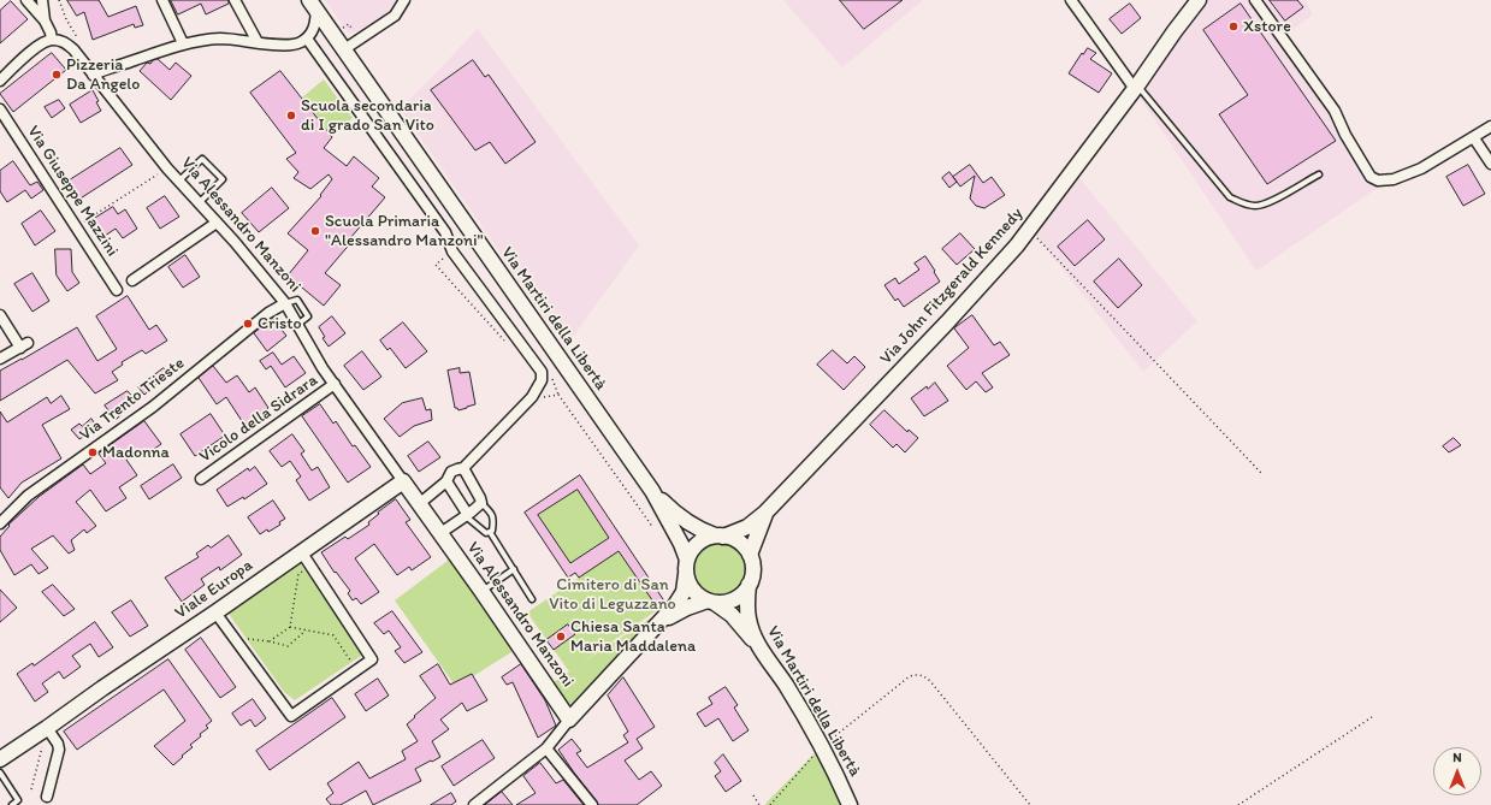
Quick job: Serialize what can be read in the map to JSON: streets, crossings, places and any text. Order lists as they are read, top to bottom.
{
  "streets": {
    "main road": [
      "Via Alessandro Manzoni",
      "Via John Fitzgerald Kennedy",
      "Via Martiri della Libertà",
      "Viale Europa"
    ],
    "street": ["Via Giuseppe Mazzini", "Via Trento Trieste", "Vicolo della Sidrara"]
  },
  "crossings": [
    ["Via Alessandro Manzoni", "Via Trento Trieste"],
    ["Via Alessandro Manzoni", "Vicolo della Sidrara"],
    ["Via Alessandro Manzoni", "Viale Europa"],
    ["Via John Fitzgerald Kennedy", "Via Martiri della Libertà"]
  ],
  "parks": ["Cimitero di San Vito di Leguzzano"],
  "places": [
    "Xstore",
    "Pizzeria Da Angelo",
    "Scuola secondaria di I grado San Vito",
    "Scuola Primaria \"Alessandro Manzoni\"",
    "Cristo",
    "Madonna",
    "Chiesa Santa Maria Maddalena"
  ],
  "north": "top"
}
